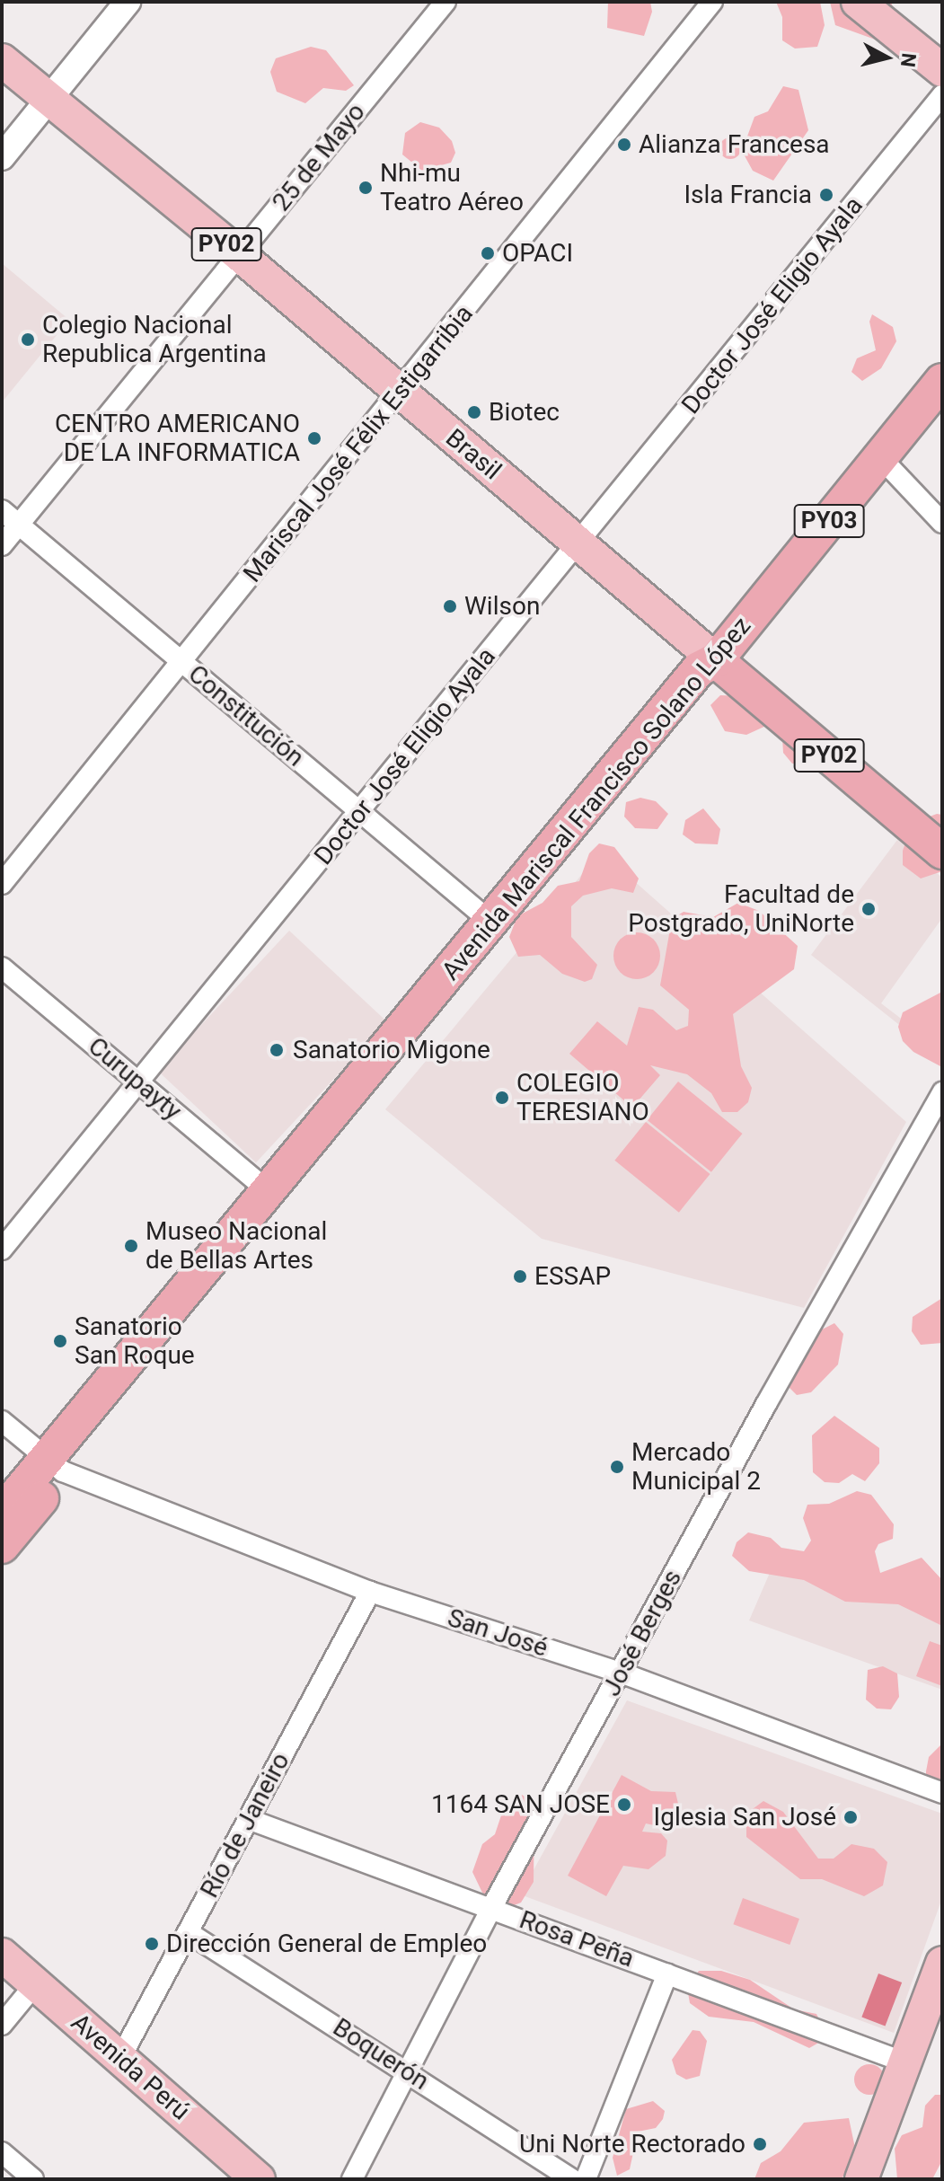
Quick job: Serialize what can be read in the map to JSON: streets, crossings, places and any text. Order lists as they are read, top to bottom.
{
  "streets": {
    "highway": [
      "PY02",
      "Brasil",
      "PY03",
      "Avenida Mariscal Francisco Solano López"
    ],
    "main road": ["Avenida Perú"],
    "street": [
      "25 de Mayo",
      "Doctor José Eligio Ayala",
      "Mariscal José Félix Estigarribia",
      "Constitución",
      "Curupayty",
      "San José",
      "José Berges",
      "Río de Janeiro",
      "Rosa Peña",
      "Boquerón"
    ]
  },
  "crossings": [
    ["25 de Mayo", "Brasil"],
    ["25 de Mayo", "Constitución"],
    ["Doctor José Eligio Ayala", "Brasil"],
    ["Doctor José Eligio Ayala", "Constitución"],
    ["Doctor José Eligio Ayala", "Curupayty"],
    ["Mariscal José Félix Estigarribia", "Brasil"],
    ["Mariscal José Félix Estigarribia", "Constitución"],
    ["Brasil", "Avenida Mariscal Francisco Solano López"],
    ["Constitución", "Avenida Mariscal Francisco Solano López"],
    ["Avenida Mariscal Francisco Solano López", "Curupayty"],
    ["Avenida Mariscal Francisco Solano López", "San José"],
    ["San José", "José Berges"],
    ["San José", "Río de Janeiro"],
    ["José Berges", "Rosa Peña"],
    ["José Berges", "Boquerón"],
    ["Río de Janeiro", "Rosa Peña"],
    ["Río de Janeiro", "Boquerón"],
    ["Río de Janeiro", "Avenida Perú"]
  ],
  "places": [
    "Alianza Francesa",
    "Nhi-mu Teatro Aéreo",
    "Isla Francia",
    "OPACI",
    "Colegio Nacional Republica Argentina",
    "Biotec",
    "CENTRO AMERICANO DE LA INFORMATICA",
    "Wilson",
    "Facultad de Postgrado, UniNorte",
    "Sanatorio Migone",
    "COLEGIO TERESIANO",
    "Museo Nacional de Bellas Artes",
    "ESSAP",
    "Sanatorio San Roque",
    "Mercado Municipal 2",
    "1164 SAN JOSE",
    "Iglesia San José",
    "Dirección General de Empleo",
    "Uni Norte Rectorado"
  ],
  "north": "right"
}
